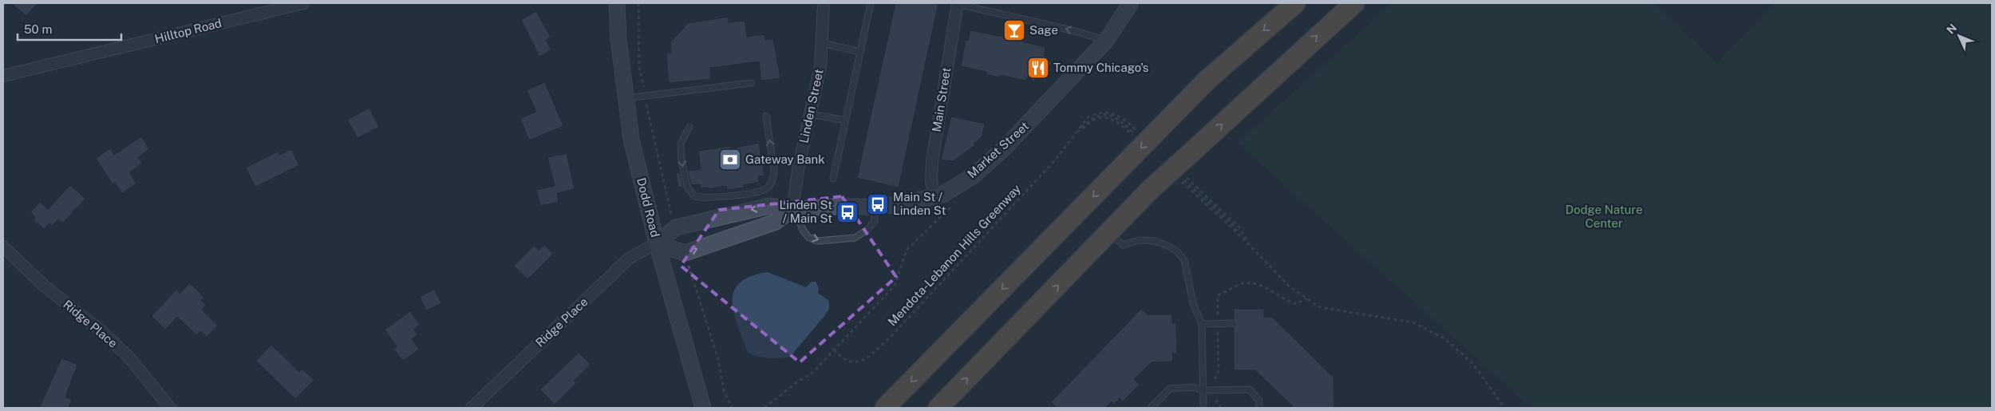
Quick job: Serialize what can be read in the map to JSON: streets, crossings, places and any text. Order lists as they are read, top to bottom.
{
  "streets": {
    "street": [
      "Hilltop Road",
      "Main Street",
      "Linden Street",
      "Market Street",
      "Dodd Road",
      "Ridge Place"
    ],
    "path": ["Mendota-Lebanon Hills Greenway"]
  },
  "crossings": [
    ["Main Street", "Market Street"],
    ["Linden Street", "Market Street"],
    ["Market Street", "Dodd Road"],
    ["Market Street", "Ridge Place"],
    ["Dodd Road", "Ridge Place"]
  ],
  "parks": ["Dodge Nature Center"],
  "places": {
    "bar": ["Sage"],
    "restaurant": ["Tommy Chicago's"],
    "bank": ["Gateway Bank"],
    "bus stop": ["Main St / Linden St", "Linden St / Main St"]
  },
  "scale_bar": "50 m",
  "north": "top left"
}
